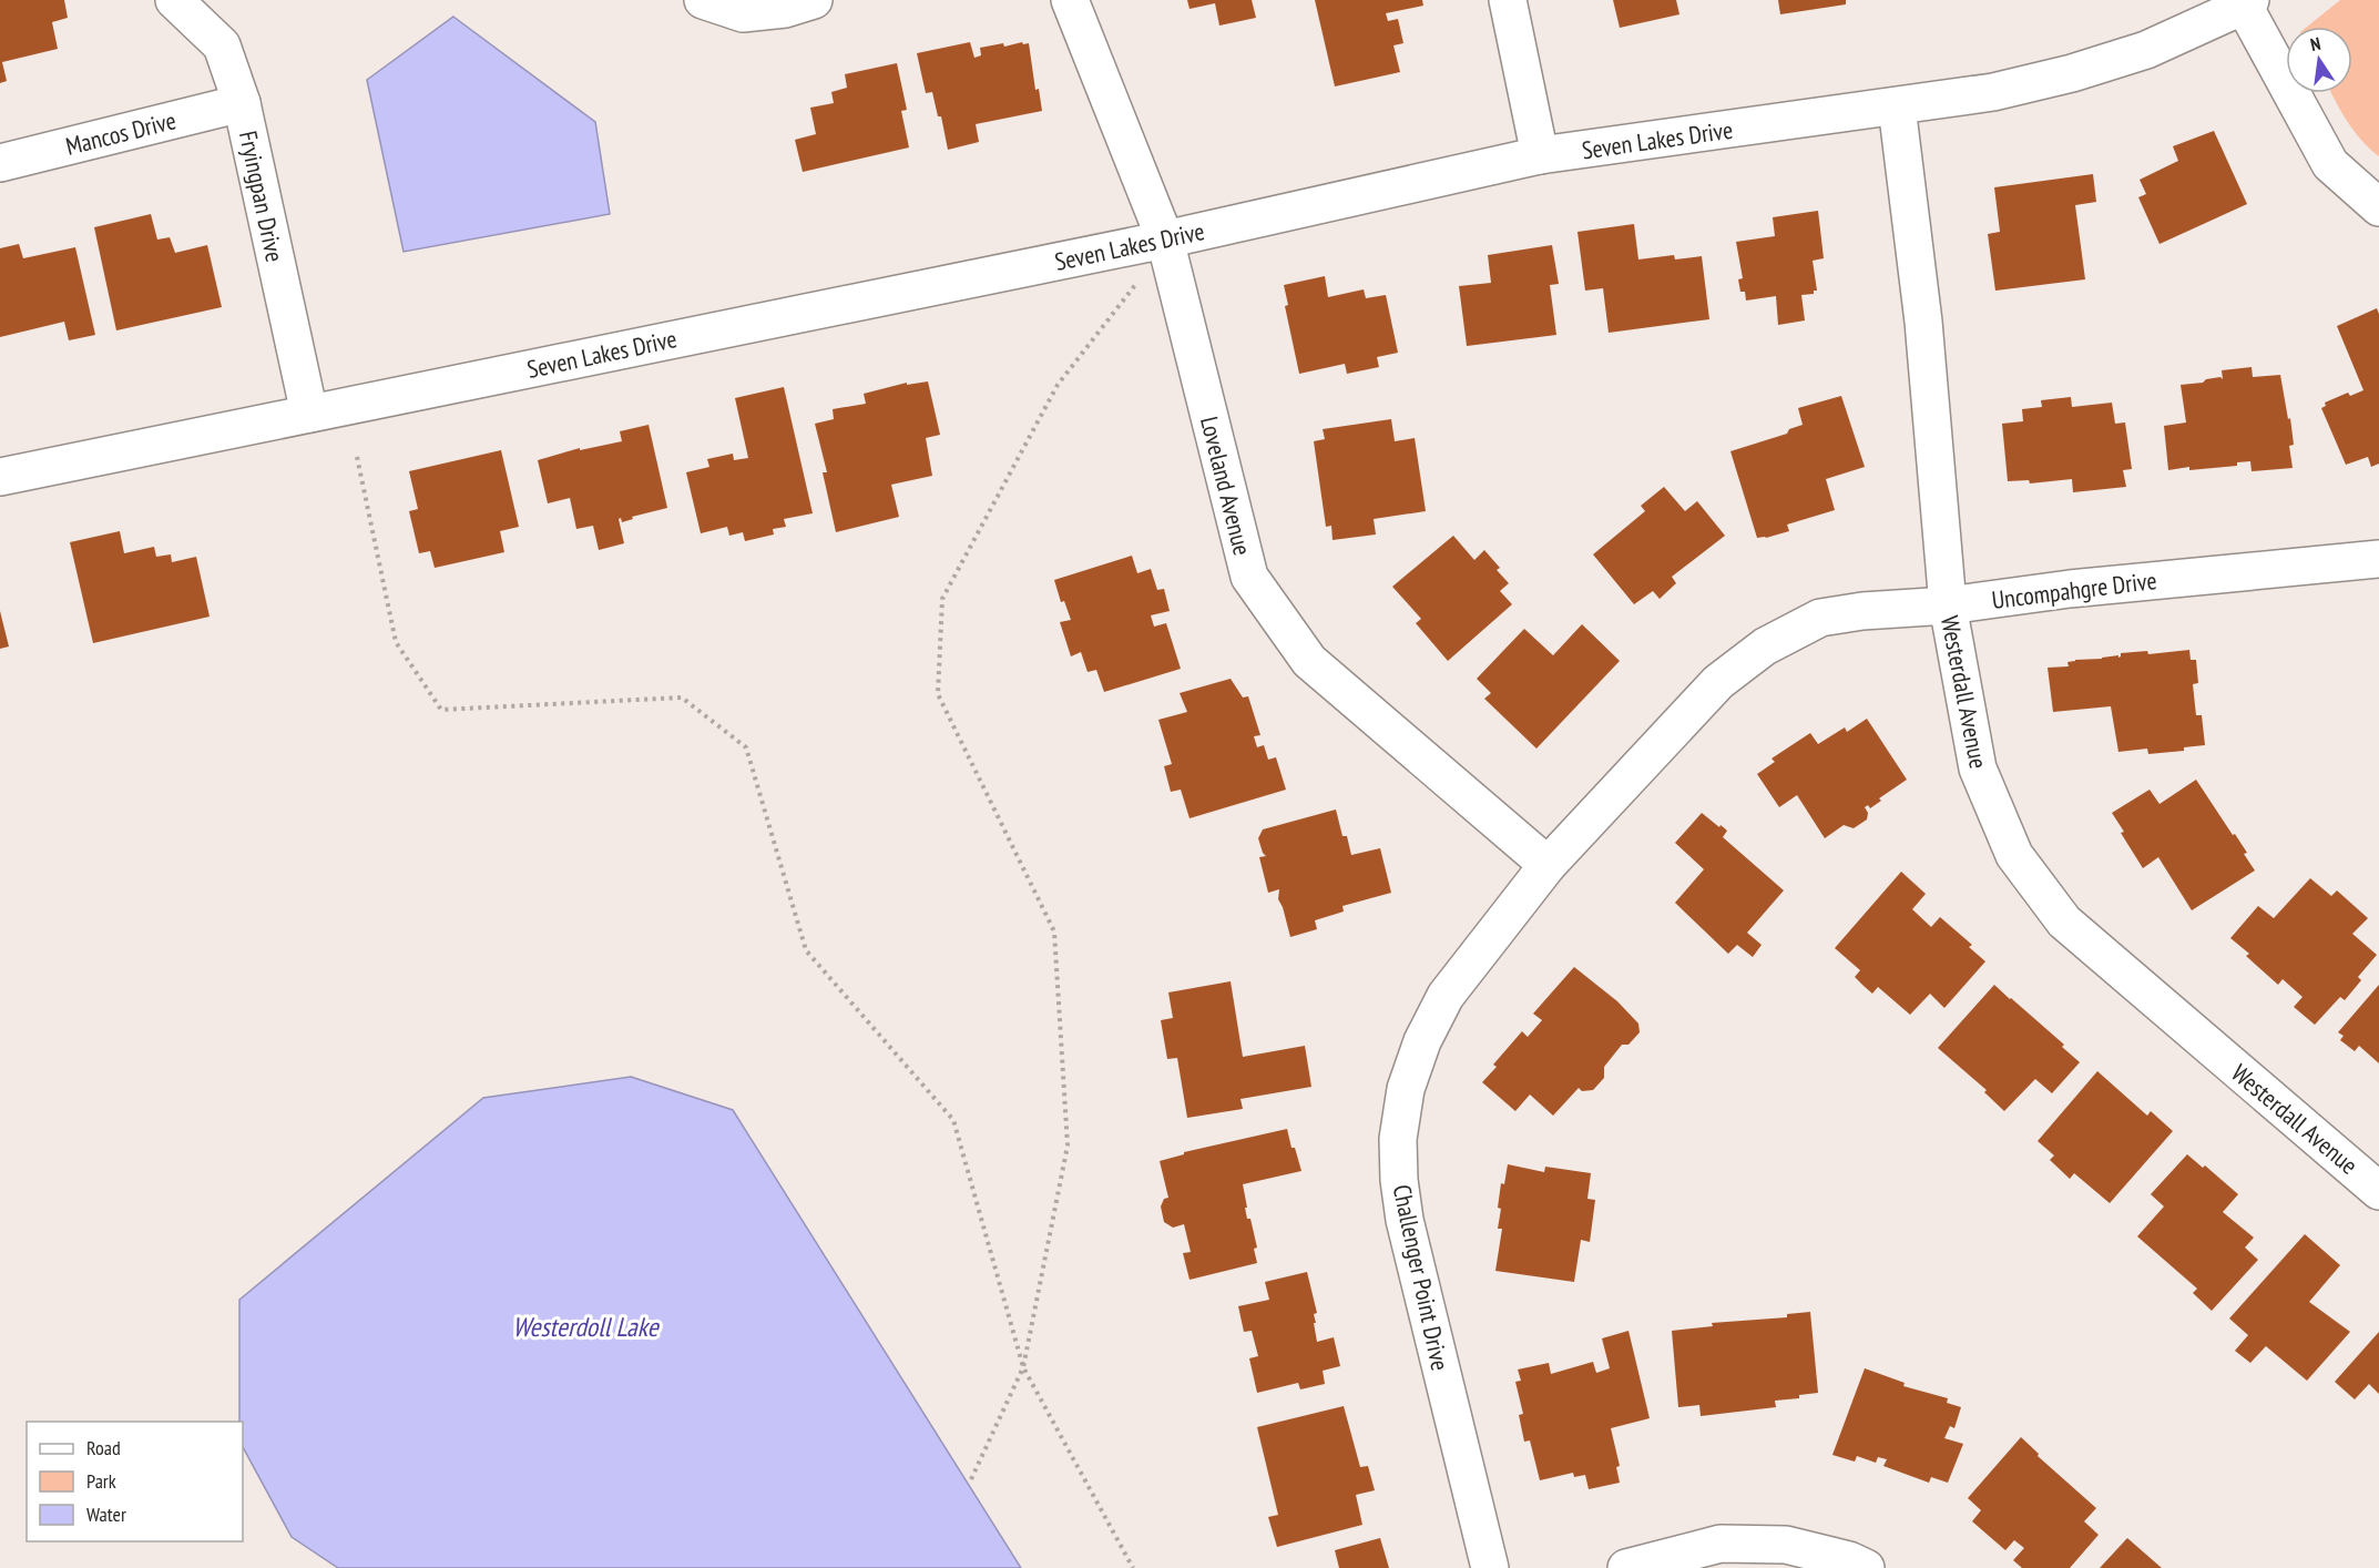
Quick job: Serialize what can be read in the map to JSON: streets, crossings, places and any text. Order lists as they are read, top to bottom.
{
  "streets": {
    "street": [
      "Mancos Drive",
      "Seven Lakes Drive",
      "Fryingpan Drive",
      "Loveland Avenue",
      "Uncompahgre Drive",
      "Westerdall Avenue",
      "Challenger Point Drive"
    ]
  },
  "crossings": [
    ["Mancos Drive", "Fryingpan Drive"],
    ["Seven Lakes Drive", "Fryingpan Drive"],
    ["Seven Lakes Drive", "Loveland Avenue"],
    ["Seven Lakes Drive", "Westerdall Avenue"],
    ["Loveland Avenue", "Uncompahgre Drive"],
    ["Loveland Avenue", "Challenger Point Drive"],
    ["Uncompahgre Drive", "Westerdall Avenue"],
    ["Uncompahgre Drive", "Challenger Point Drive"]
  ],
  "water": ["Westerdoll Lake"],
  "legend": ["Road", "Park", "Water"],
  "north": "top"
}
